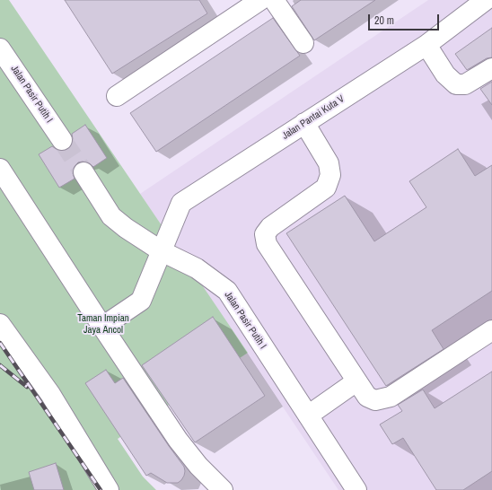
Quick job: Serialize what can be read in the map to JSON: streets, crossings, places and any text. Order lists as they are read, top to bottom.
{
  "streets": {
    "street": ["Jalan Pasir Putih I", "Jalan Pantai Kuta V"]
  },
  "crossings": [
    ["Jalan Pasir Putih I", "Jalan Pantai Kuta V"]
  ],
  "parks": ["Taman Impian Jaya Ancol"],
  "scale_bar": "20 m"
}
